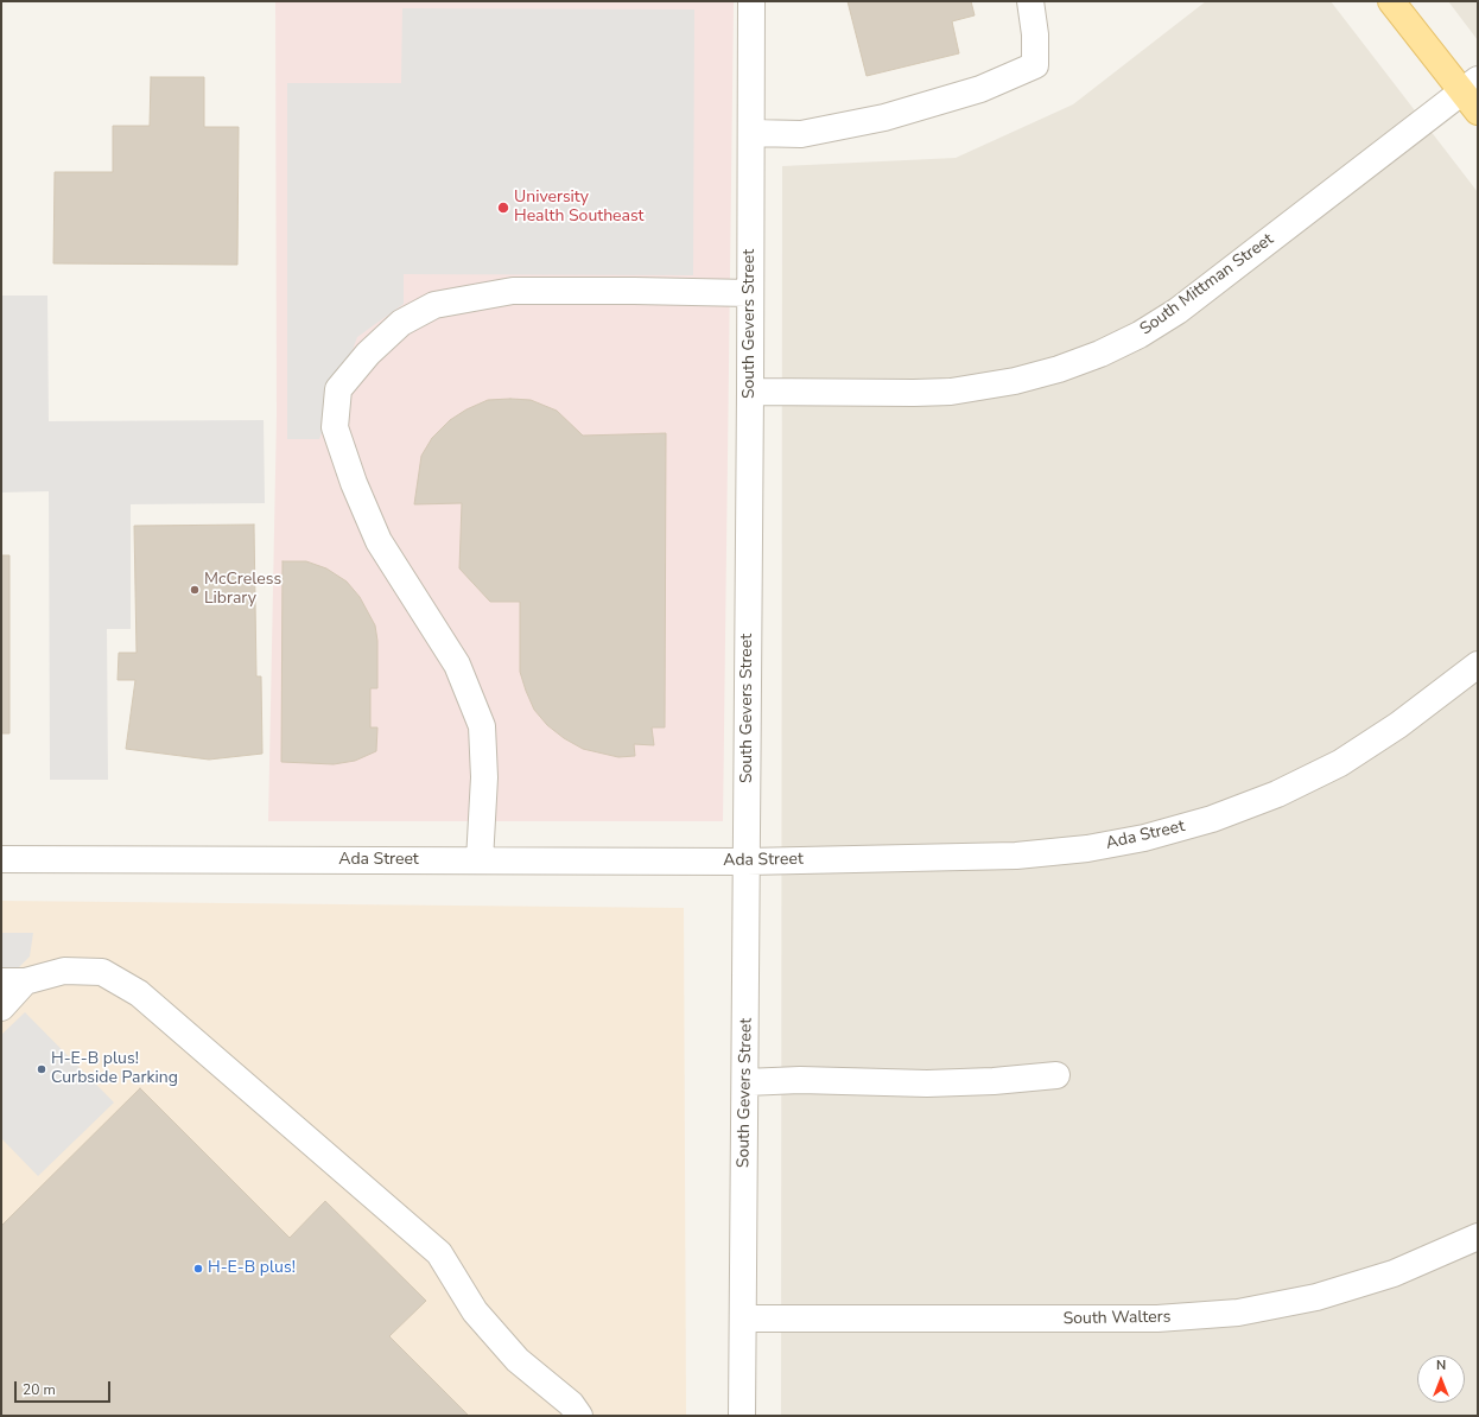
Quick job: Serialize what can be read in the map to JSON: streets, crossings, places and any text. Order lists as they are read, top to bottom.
{
  "streets": {
    "street": [
      "South Mittman Street",
      "South Gevers Street",
      "Ada Street",
      "South Walters"
    ]
  },
  "crossings": [
    ["South Mittman Street", "South Gevers Street"],
    ["South Gevers Street", "Ada Street"],
    ["South Gevers Street", "South Walters"]
  ],
  "places": [
    "University Health Southeast",
    "McCreless Library",
    "H-E-B plus! Curbside Parking",
    "H-E-B plus!"
  ],
  "scale_bar": "20 m",
  "north": "top"
}
